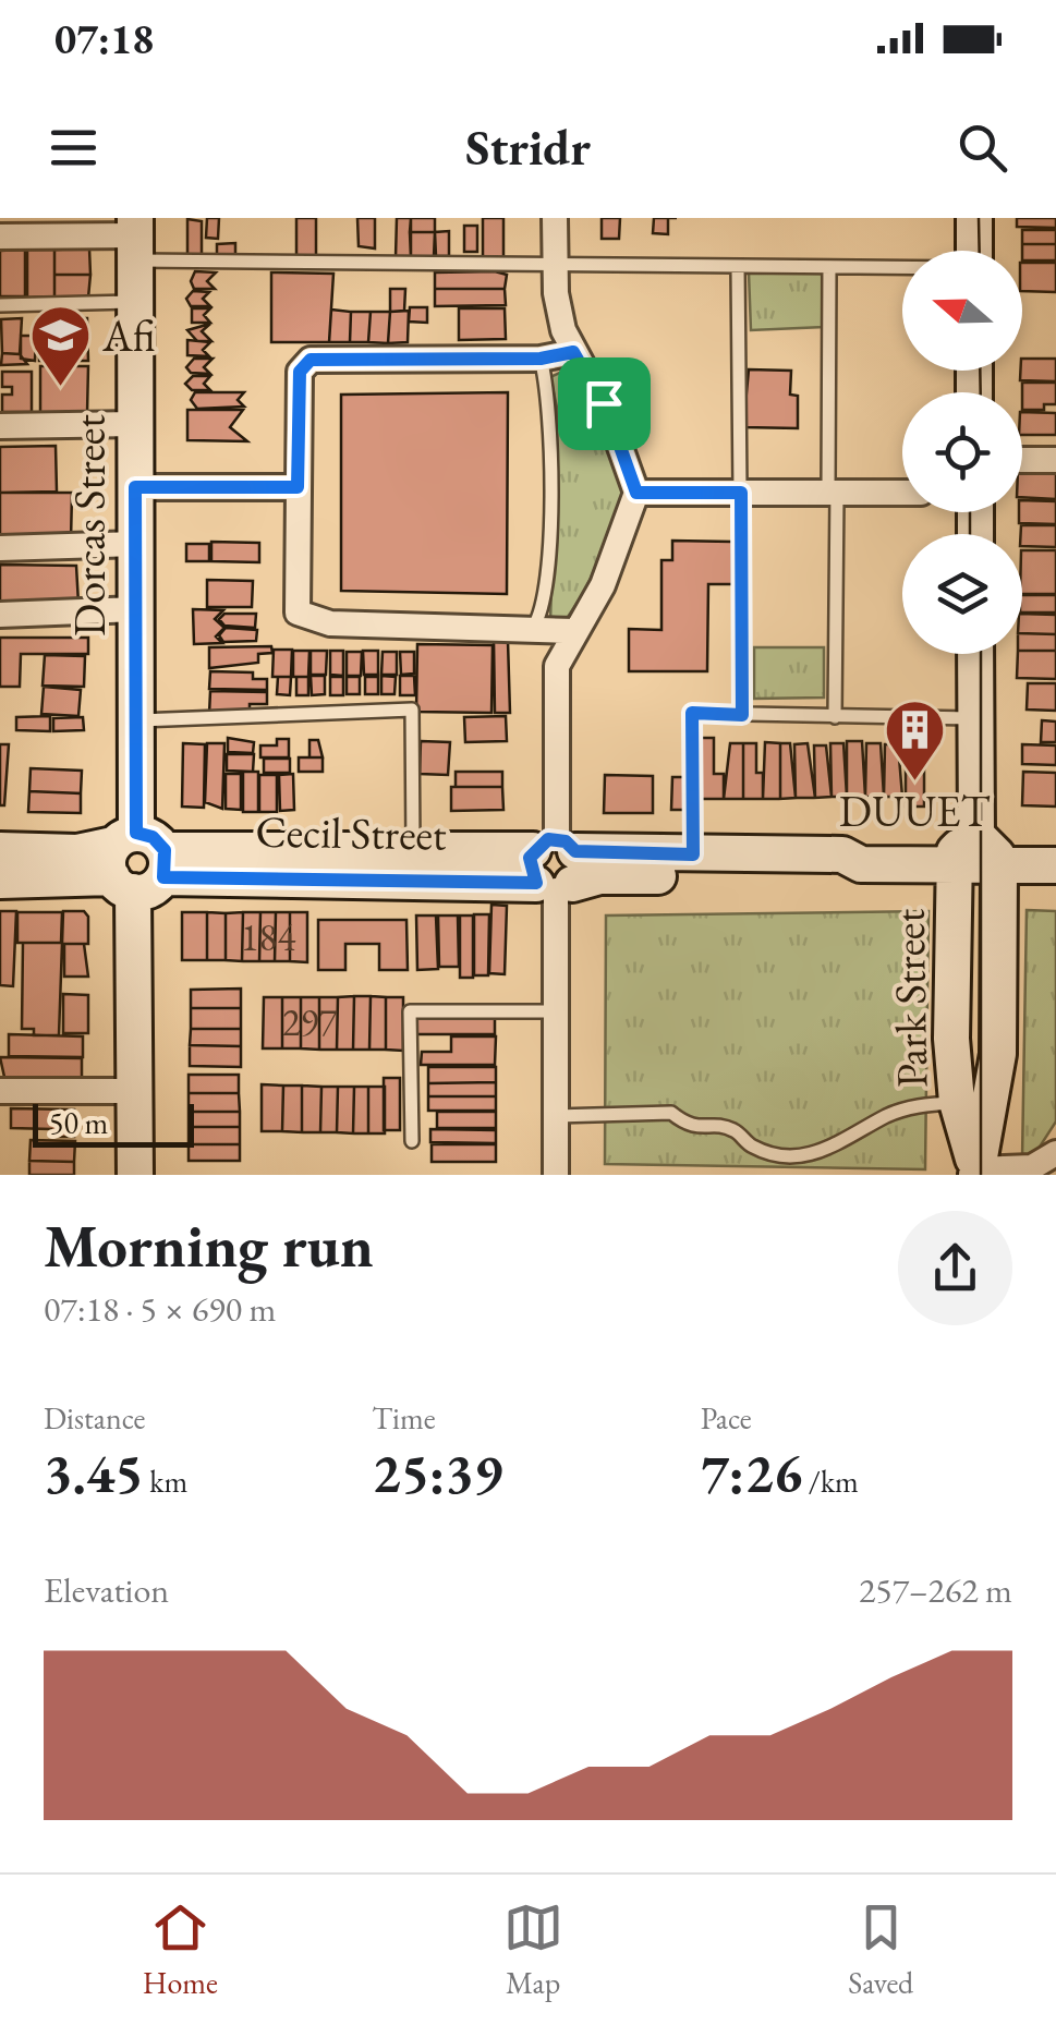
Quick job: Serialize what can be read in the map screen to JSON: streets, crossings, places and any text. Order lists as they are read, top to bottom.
{
  "streets": {
    "street": ["Dorcas Street", "Cecil Street", "Park Street"]
  },
  "crossings": [
    ["Dorcas Street", "Cecil Street"],
    ["Cecil Street", "Park Street"]
  ],
  "places": {
    "school or university": ["Afi"],
    "building": ["DUUET"]
  },
  "house_numbers": ["184", "297"],
  "scale_bar": "50 m",
  "north": "left",
  "page": {
    "status": "07:18",
    "header": "Stridr",
    "scale": "50 m",
    "heading": ["Morning run", "07:18 · 5 × 690 m"],
    "stats": [
      ["Distance", "3.45 km"],
      ["Time", "25:39"],
      ["Pace", "7:26 /km"]
    ],
    "chart": ["Elevation", "257–262 m"],
    "tabs": ["Home", "Map", "Saved"]
  }
}
